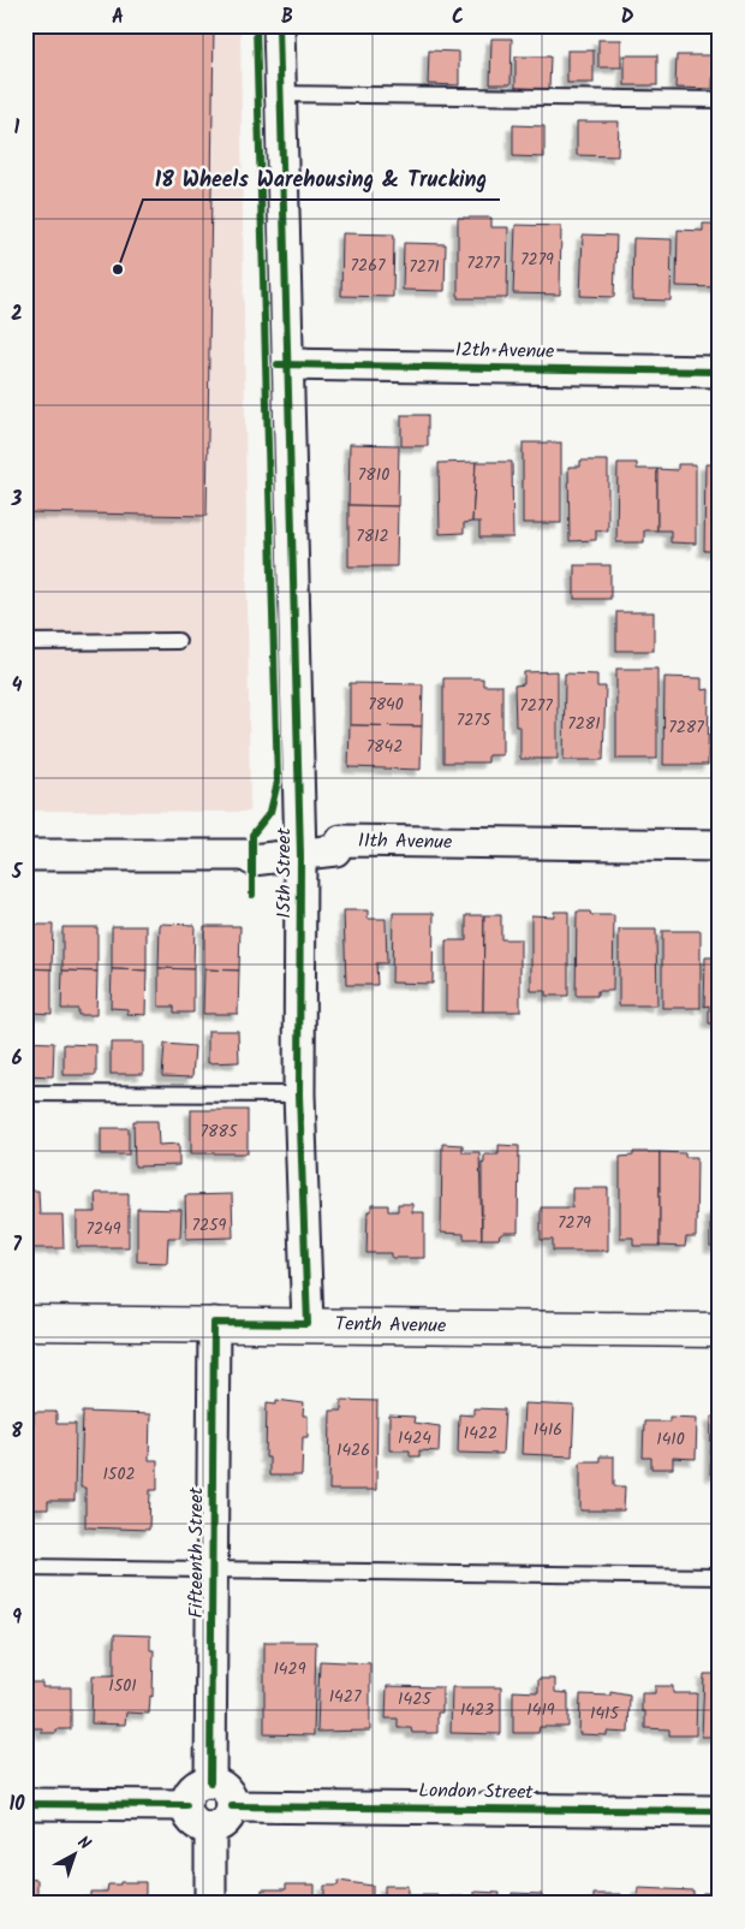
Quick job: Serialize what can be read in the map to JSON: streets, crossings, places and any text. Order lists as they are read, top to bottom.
{
  "streets": {
    "main road": ["Tenth Avenue"],
    "street": [
      "12th Avenue",
      "11th Avenue",
      "15th Street",
      "Fifteenth Street",
      "London Street"
    ]
  },
  "crossings": [
    ["12th Avenue", "15th Street"],
    ["11th Avenue", "15th Street"],
    ["15th Street", "Tenth Avenue"],
    ["Tenth Avenue", "Fifteenth Street"],
    ["Fifteenth Street", "London Street"]
  ],
  "places": ["18 Wheels Warehousing & Trucking"],
  "house_numbers": [
    "7279",
    "7277",
    "7267",
    "7271",
    "7810",
    "7812",
    "7840",
    "7277",
    "7275",
    "7281",
    "7287",
    "7842",
    "7885",
    "7279",
    "7259",
    "7249",
    "1416",
    "1422",
    "1424",
    "1410",
    "1426",
    "1502",
    "1429",
    "1501",
    "1427",
    "1425",
    "1423",
    "1419",
    "1415"
  ],
  "north": "top right",
  "grid": {
    "columns": [
      "A",
      "B",
      "C",
      "D"
    ],
    "rows": [
      "1",
      "2",
      "3",
      "4",
      "5",
      "6",
      "7",
      "8",
      "9",
      "10"
    ]
  }
}
